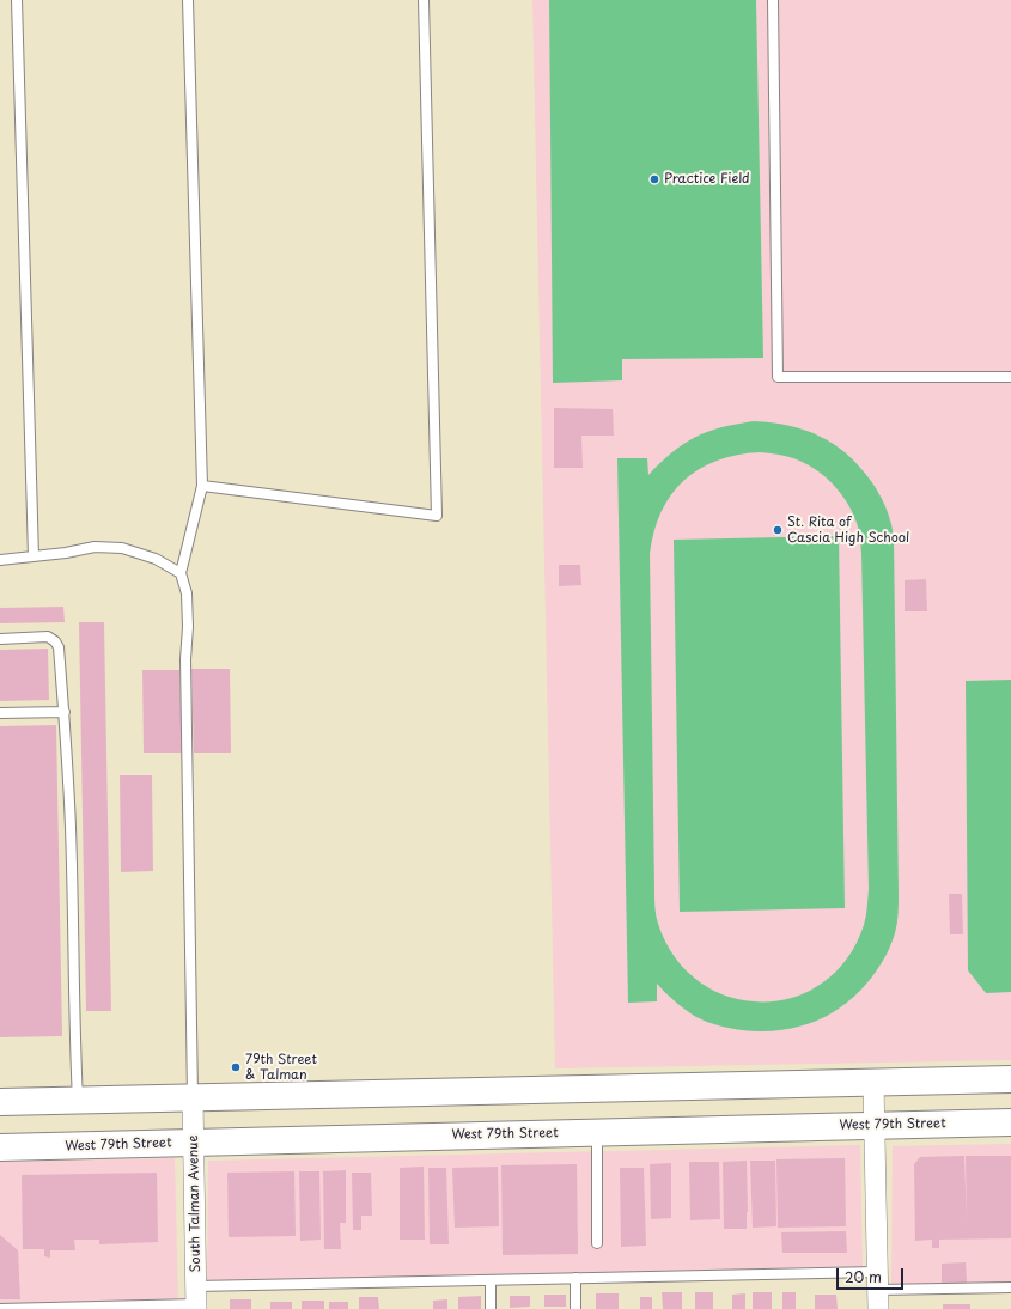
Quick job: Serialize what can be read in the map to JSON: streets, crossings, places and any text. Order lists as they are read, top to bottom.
{
  "streets": {
    "main road": ["West 79th Street"],
    "street": ["South Talman Avenue"]
  },
  "crossings": [
    ["West 79th Street", "South Talman Avenue"]
  ],
  "places": ["Practice Field", "St. Rita of Cascia High School", "79th Street & Talman"],
  "scale_bar": "20 m"
}
